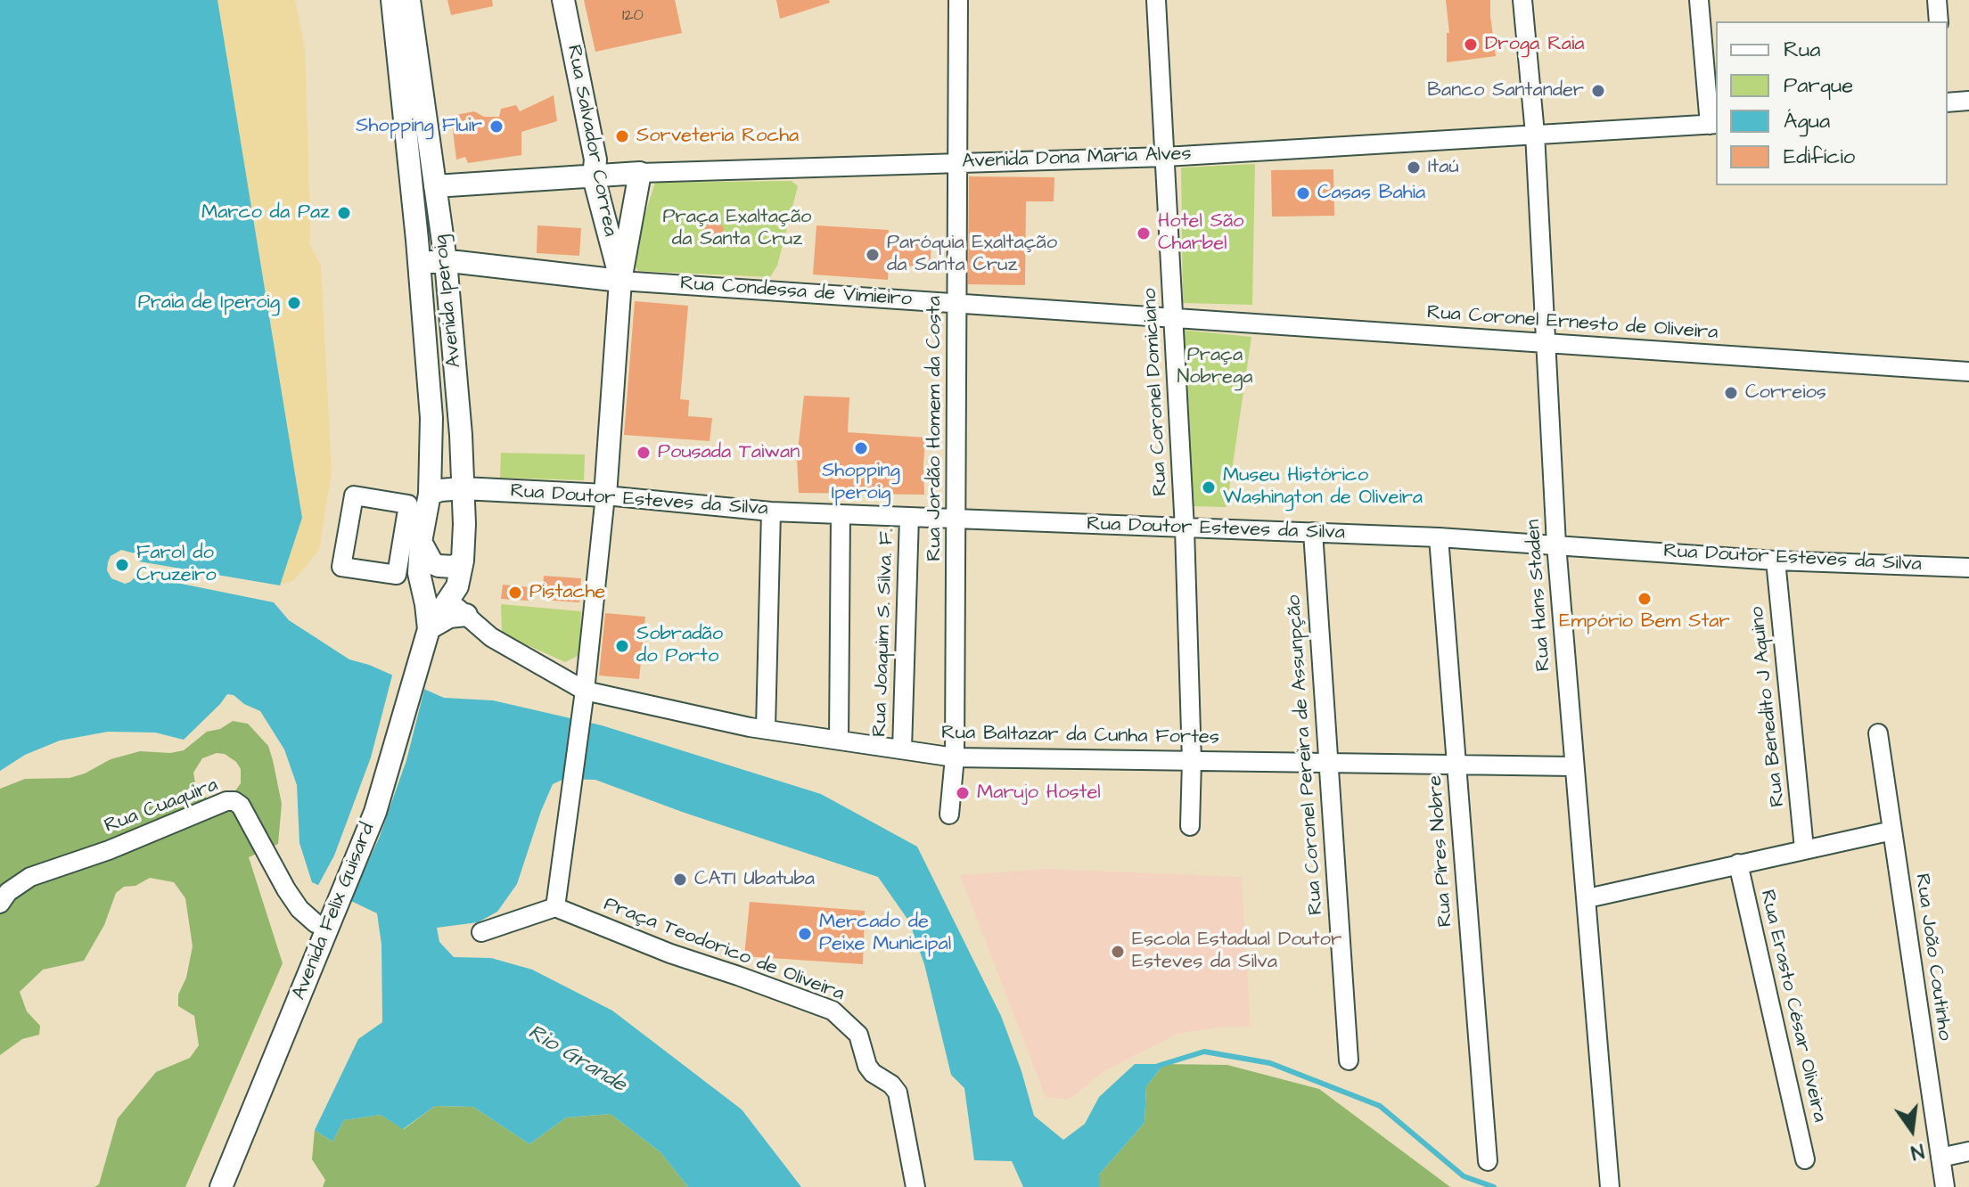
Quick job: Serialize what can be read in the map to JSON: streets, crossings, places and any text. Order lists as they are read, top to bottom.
{
  "streets": {
    "main road": [
      "Rua Salvador Correa",
      "Avenida Dona Maria Alves",
      "Rua Condessa de Vimieiro",
      "Avenida Iperoig",
      "Rua Doutor Esteves da Silva",
      "Avenida Felix Guisard"
    ],
    "street": [
      "Rua Coronel Ernesto de Oliveira",
      "Rua Coronel Domiciano",
      "Rua Jordão Homem da Costa",
      "Rua Hans Staden",
      "Rua Joaquim S. Silva. F.",
      "Rua Benedito J Aquino",
      "Rua Baltazar da Cunha Fortes",
      "Rua Coronel Pereira de Assunpção",
      "Rua Cuaquira",
      "Rua Pires Nobre",
      "Praça Teodorico de Oliveira",
      "Rua João Coutinho",
      "Rua Erasto César Oliveira"
    ]
  },
  "crossings": [
    ["Rua Salvador Correa", "Avenida Dona Maria Alves"],
    ["Rua Salvador Correa", "Rua Condessa de Vimieiro"],
    ["Rua Salvador Correa", "Rua Doutor Esteves da Silva"],
    ["Rua Salvador Correa", "Rua Baltazar da Cunha Fortes"],
    ["Rua Salvador Correa", "Praça Teodorico de Oliveira"],
    ["Avenida Dona Maria Alves", "Avenida Iperoig"],
    ["Avenida Dona Maria Alves", "Rua Coronel Domiciano"],
    ["Avenida Dona Maria Alves", "Rua Jordão Homem da Costa"],
    ["Avenida Dona Maria Alves", "Rua Hans Staden"],
    ["Rua Condessa de Vimieiro", "Avenida Iperoig"],
    ["Rua Condessa de Vimieiro", "Rua Coronel Ernesto de Oliveira"],
    ["Rua Condessa de Vimieiro", "Rua Coronel Domiciano"],
    ["Rua Condessa de Vimieiro", "Rua Jordão Homem da Costa"],
    ["Avenida Iperoig", "Rua Doutor Esteves da Silva"],
    ["Avenida Iperoig", "Rua Baltazar da Cunha Fortes"],
    ["Avenida Iperoig", "Avenida Felix Guisard"],
    ["Rua Coronel Ernesto de Oliveira", "Rua Coronel Domiciano"],
    ["Rua Coronel Ernesto de Oliveira", "Rua Hans Staden"],
    ["Rua Coronel Domiciano", "Rua Doutor Esteves da Silva"],
    ["Rua Coronel Domiciano", "Rua Baltazar da Cunha Fortes"],
    ["Rua Jordão Homem da Costa", "Rua Doutor Esteves da Silva"],
    ["Rua Jordão Homem da Costa", "Rua Baltazar da Cunha Fortes"],
    ["Rua Doutor Esteves da Silva", "Rua Hans Staden"],
    ["Rua Doutor Esteves da Silva", "Rua Joaquim S. Silva. F."],
    ["Rua Doutor Esteves da Silva", "Rua Benedito J Aquino"],
    ["Rua Doutor Esteves da Silva", "Rua Coronel Pereira de Assunpção"],
    ["Rua Doutor Esteves da Silva", "Rua Pires Nobre"],
    ["Rua Hans Staden", "Rua Baltazar da Cunha Fortes"],
    ["Rua Joaquim S. Silva. F.", "Rua Baltazar da Cunha Fortes"],
    ["Rua Baltazar da Cunha Fortes", "Rua Coronel Pereira de Assunpção"],
    ["Rua Baltazar da Cunha Fortes", "Rua Pires Nobre"],
    ["Rua Baltazar da Cunha Fortes", "Avenida Felix Guisard"],
    ["Rua Cuaquira", "Avenida Felix Guisard"]
  ],
  "water": ["Rio Grande"],
  "parks": ["Praça Exaltação da Santa Cruz", "Praça Nobrega"],
  "places": [
    "Droga Raia",
    "Banco Santander",
    "Shopping Fluir",
    "Sorveteria Rocha",
    "Itaú",
    "Casas Bahia",
    "Marco da Paz",
    "Hotel São Charbel",
    "Paróquia Exaltação da Santa Cruz",
    "Praia de Iperoig",
    "Correios",
    "Shopping Iperoig",
    "Pousada Taiwan",
    "Museu Histórico Washington de Oliveira",
    "Farol do Cruzeiro",
    "Pistache",
    "Empório Bem Star",
    "Sobradão do Porto",
    "Marujo Hostel",
    "CATI Ubatuba",
    "Mercado de Peixe Municipal",
    "Escola Estadual Doutor Esteves da Silva"
  ],
  "house_numbers": ["120"],
  "legend": [
    "Rua",
    "Parque",
    "Água",
    "Edifício"
  ],
  "north": "bottom"
}
